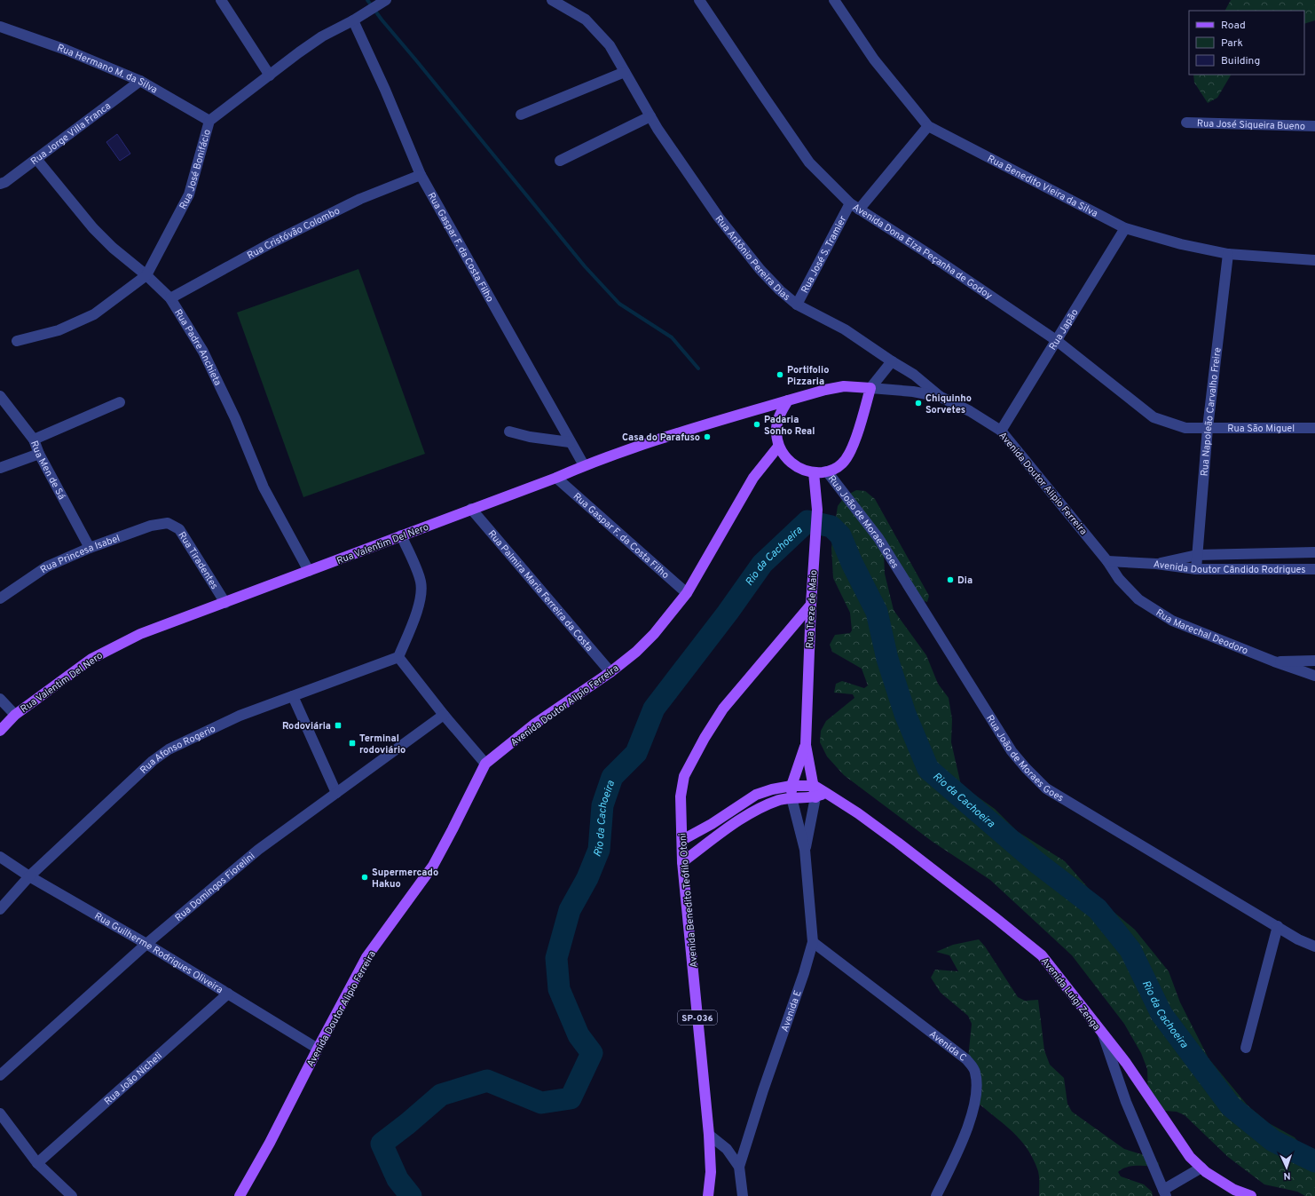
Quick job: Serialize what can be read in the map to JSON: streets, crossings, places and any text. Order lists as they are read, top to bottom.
{
  "streets": {
    "main road": [
      "Avenida Doutor Alipio Ferreira",
      "Rua Valentim Del Nero",
      "Rua Treze de Maio",
      "Avenida Benedito Teófilo Otoni",
      "Avenida Luigi Zenga",
      "SP-036"
    ],
    "street": [
      "Rua Hermano M. da Silva",
      "Rua José Siqueira Bueno",
      "Rua Jorge Villa Franca",
      "Rua José Bonifácio",
      "Rua Benedito Vieira da Silva",
      "Rua Cristóvão Colombo",
      "Rua Gaspar F. da Costa Filho",
      "Avenida Dona Elza Peçanha de Godoy",
      "Rua José S. Tramier",
      "Rua Antônio Pereira Dias",
      "Rua Japão",
      "Rua Padre Anchieta",
      "Rua Napoleão Carvalho Freire",
      "Rua São Miguel",
      "Rua Men de Sá",
      "Rua João de Moraes Goes",
      "Rua Princesa Isabel",
      "Rua Tiradentes",
      "Avenida Doutor Cândido Rodrigues",
      "Rua Palmira Maria Ferreira da Costa",
      "Rua Marechal Deodoro",
      "Rua Afonso Rogerio",
      "Rua Domingos Fiorelini",
      "Rua Guilherme Rodrigues Oliveira",
      "Avenida E",
      "Avenida C",
      "Rua João Nicheli"
    ]
  },
  "crossings": [
    ["Rua Hermano M. da Silva", "Rua Jorge Villa Franca"],
    ["Rua Hermano M. da Silva", "Rua José Bonifácio"],
    ["Rua Jorge Villa Franca", "Rua Padre Anchieta"],
    ["Rua José Bonifácio", "Rua Gaspar F. da Costa Filho"],
    ["Rua José Bonifácio", "Rua Padre Anchieta"],
    ["Rua Benedito Vieira da Silva", "Rua José S. Tramier"],
    ["Rua Benedito Vieira da Silva", "Rua Japão"],
    ["Rua Benedito Vieira da Silva", "Rua Napoleão Carvalho Freire"],
    ["Rua Cristóvão Colombo", "Rua Gaspar F. da Costa Filho"],
    ["Rua Cristóvão Colombo", "Rua Padre Anchieta"],
    ["Rua Gaspar F. da Costa Filho", "Avenida Doutor Alipio Ferreira"],
    ["Rua Gaspar F. da Costa Filho", "Rua Valentim Del Nero"],
    ["Avenida Dona Elza Peçanha de Godoy", "Rua José S. Tramier"],
    ["Avenida Dona Elza Peçanha de Godoy", "Rua Japão"],
    ["Avenida Dona Elza Peçanha de Godoy", "Rua Napoleão Carvalho Freire"],
    ["Avenida Dona Elza Peçanha de Godoy", "Rua São Miguel"],
    ["Rua José S. Tramier", "Rua Antônio Pereira Dias"],
    ["Rua Antônio Pereira Dias", "Avenida Doutor Alipio Ferreira"],
    ["Rua Japão", "Avenida Doutor Alipio Ferreira"],
    ["Rua Padre Anchieta", "Rua Valentim Del Nero"],
    ["Rua Napoleão Carvalho Freire", "Rua São Miguel"],
    ["Rua Napoleão Carvalho Freire", "Avenida Doutor Cândido Rodrigues"],
    ["Rua Men de Sá", "Rua Princesa Isabel"],
    ["Avenida Doutor Alipio Ferreira", "Rua João de Moraes Goes"],
    ["Avenida Doutor Alipio Ferreira", "Rua Valentim Del Nero"],
    ["Avenida Doutor Alipio Ferreira", "Rua Palmira Maria Ferreira da Costa"],
    ["Avenida Doutor Alipio Ferreira", "Rua Treze de Maio"],
    ["Avenida Doutor Alipio Ferreira", "Rua Marechal Deodoro"],
    ["Avenida Doutor Alipio Ferreira", "Rua Guilherme Rodrigues Oliveira"],
    ["Rua João de Moraes Goes", "Rua Valentim Del Nero"],
    ["Rua João de Moraes Goes", "Rua Treze de Maio"],
    ["Rua Valentim Del Nero", "Rua Tiradentes"],
    ["Rua Valentim Del Nero", "Rua Palmira Maria Ferreira da Costa"],
    ["Rua Valentim Del Nero", "Rua Treze de Maio"],
    ["Rua Princesa Isabel", "Rua Tiradentes"],
    ["Rua Treze de Maio", "Avenida Benedito Teófilo Otoni"],
    ["Rua Treze de Maio", "Avenida Luigi Zenga"],
    ["Rua Treze de Maio", "Avenida E"],
    ["Rua Afonso Rogerio", "Rua Guilherme Rodrigues Oliveira"],
    ["Rua Domingos Fiorelini", "Rua Guilherme Rodrigues Oliveira"],
    ["Rua Guilherme Rodrigues Oliveira", "Rua João Nicheli"],
    ["Avenida E", "Avenida C"]
  ],
  "water": ["Rio da Cachoeira"],
  "places": {
    "other": [
      "Portifolio Pizzaria",
      "Chiquinho Sorvetes",
      "Padaria Sonho Real",
      "Casa do Parafuso",
      "Dia",
      "Supermercado Hakuo"
    ],
    "transit": ["Rodoviária", "Terminal rodoviário"]
  },
  "legend": ["Road", "Park", "Building"],
  "north": "bottom"
}
